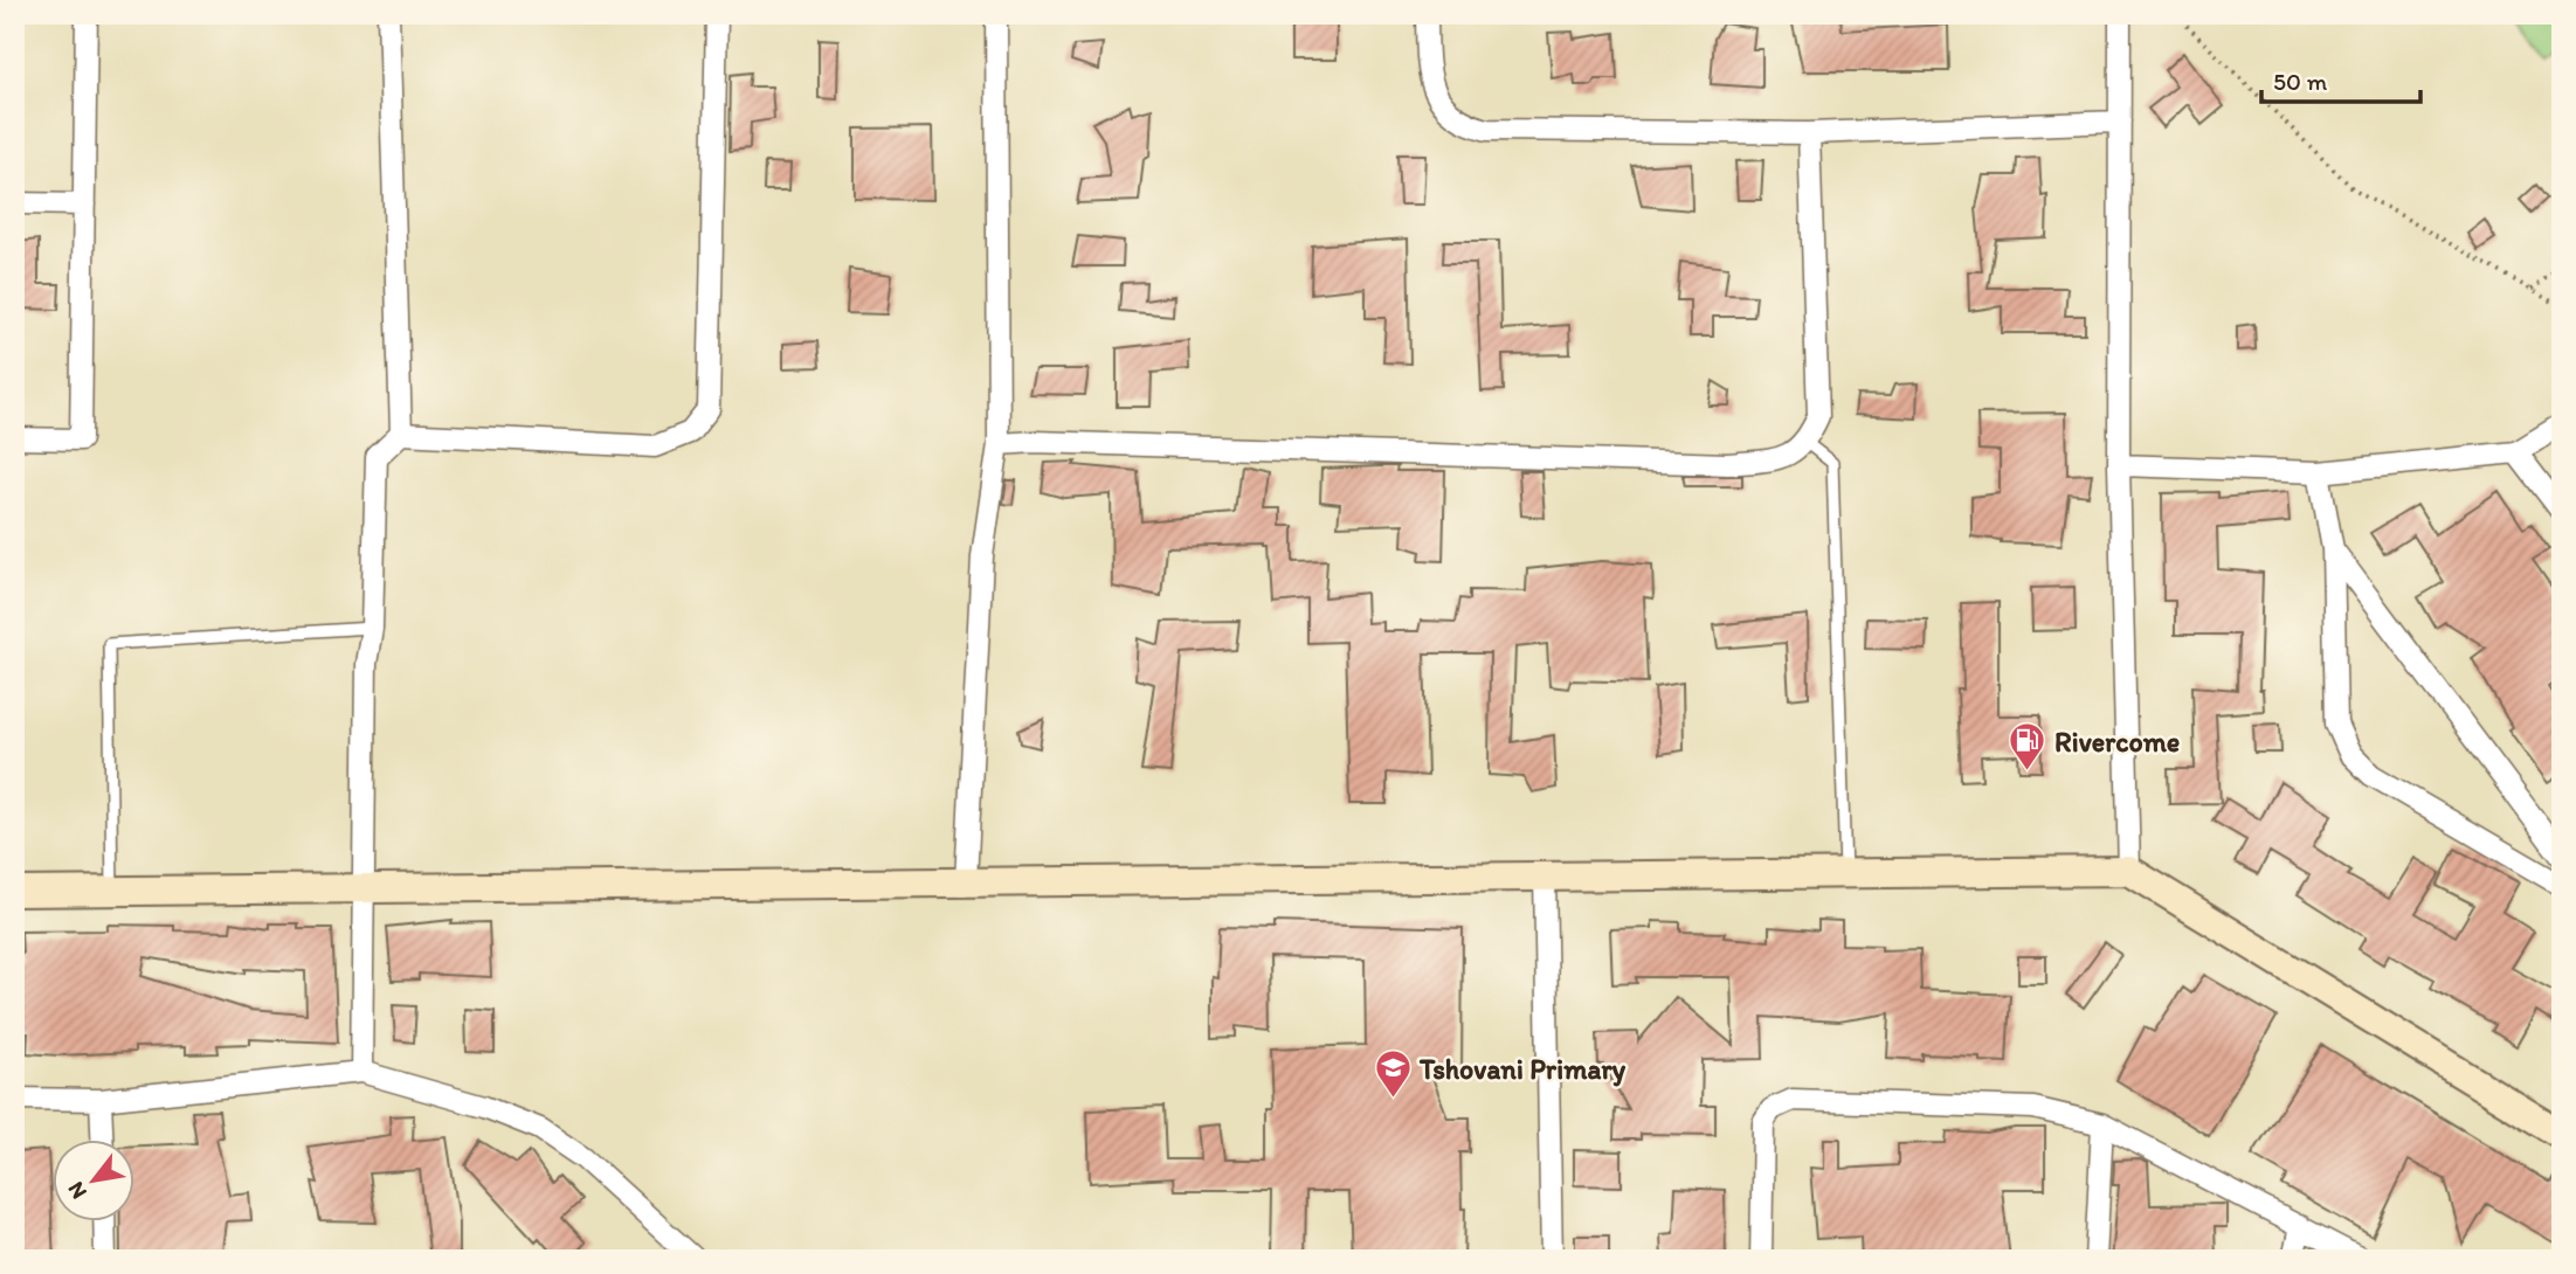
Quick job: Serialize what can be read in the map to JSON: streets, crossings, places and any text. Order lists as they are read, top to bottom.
{
  "places": {
    "fuel station": ["Rivercome"],
    "school or university": ["Tshovani Primary"]
  },
  "scale_bar": "50 m",
  "north": "bottom left"
}
